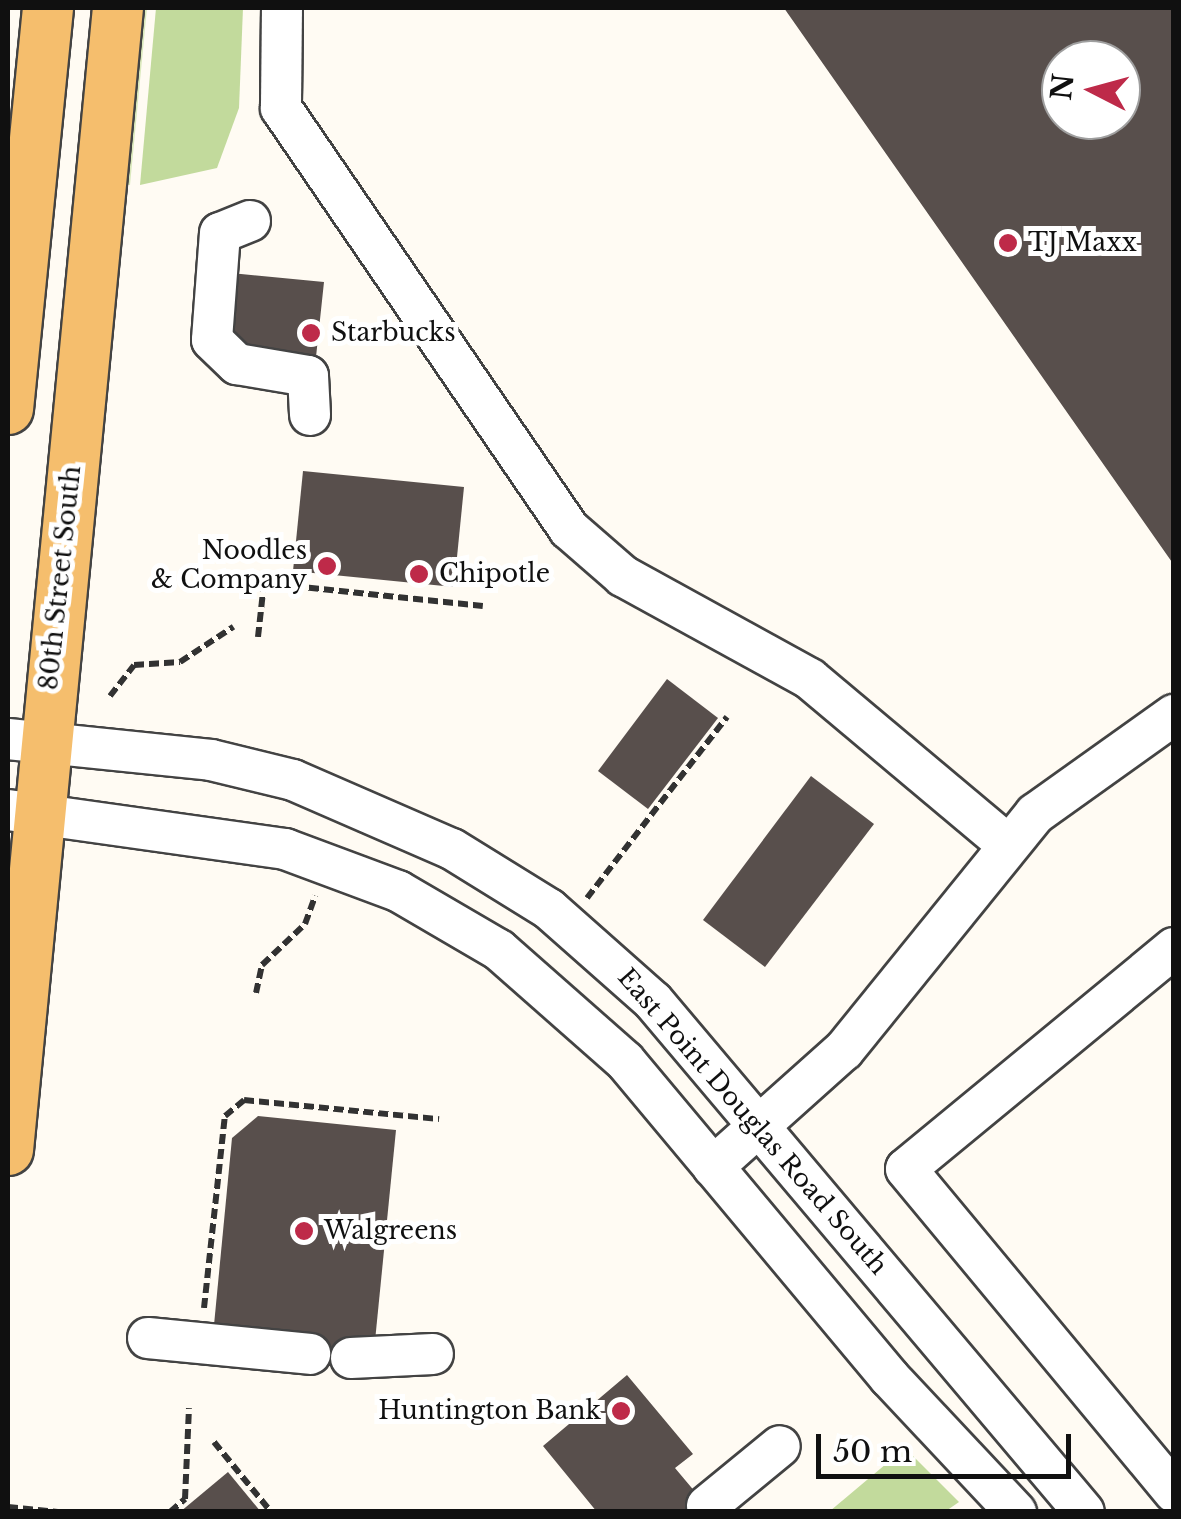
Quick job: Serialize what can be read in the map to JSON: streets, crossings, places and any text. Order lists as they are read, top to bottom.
{
  "streets": {
    "main road": ["80th Street South"],
    "street": ["East Point Douglas Road South"]
  },
  "crossings": [
    ["80th Street South", "East Point Douglas Road South"]
  ],
  "places": [
    "TJ Maxx",
    "Starbucks",
    "Noodles & Company",
    "Chipotle",
    "Walgreens",
    "Huntington Bank"
  ],
  "scale_bar": "50 m",
  "north": "left"
}
